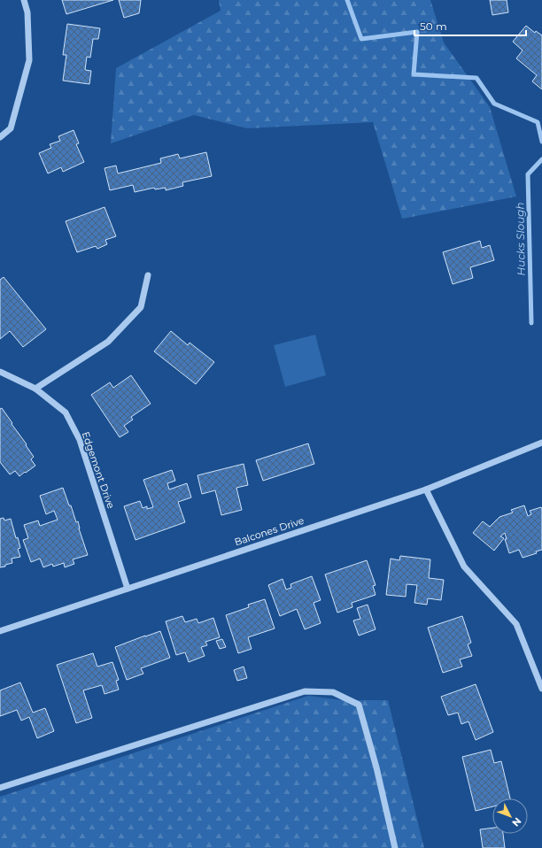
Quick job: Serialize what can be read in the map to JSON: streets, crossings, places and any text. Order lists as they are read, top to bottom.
{
  "streets": {
    "street": ["Edgemont Drive", "Balcones Drive"]
  },
  "crossings": [
    ["Edgemont Drive", "Balcones Drive"]
  ],
  "water": ["Hucks Slough"],
  "scale_bar": "50 m",
  "north": "bottom right"
}
